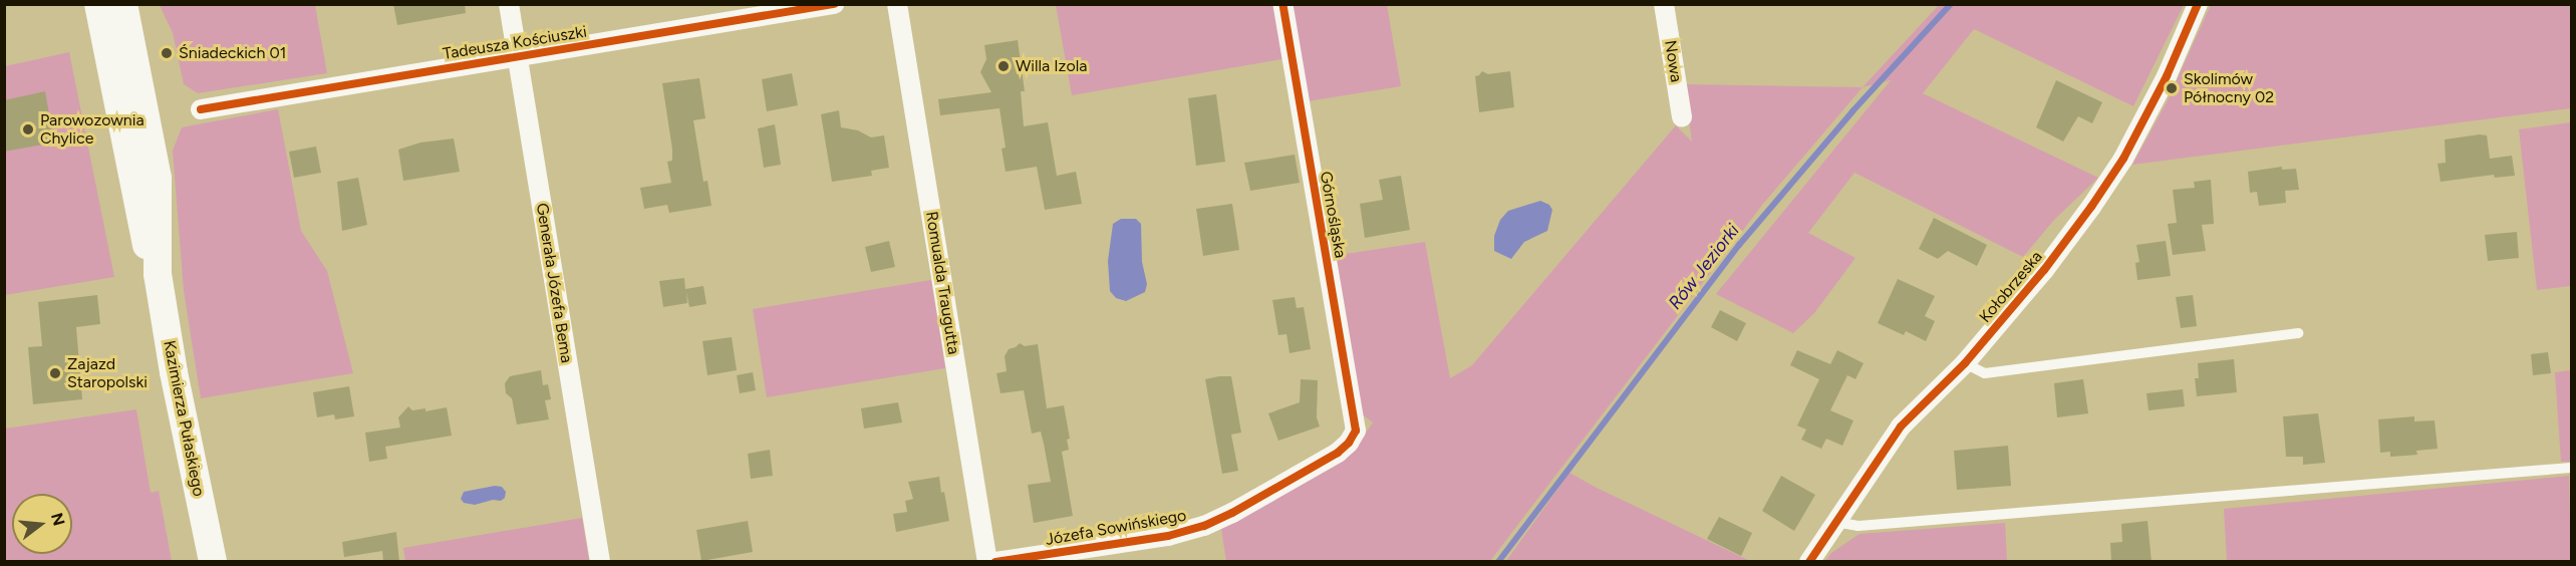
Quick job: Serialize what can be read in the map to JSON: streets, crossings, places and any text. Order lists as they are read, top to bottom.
{
  "streets": {
    "main road": ["Kazimierza Pułaskiego"],
    "street": [
      "Tadeusza Kościuszki",
      "Nowa",
      "Górnośląska",
      "Generała Józefa Bema",
      "Romualda Traugutta",
      "Kołobrzeska",
      "Józefa Sowińskiego"
    ]
  },
  "crossings": [
    ["Tadeusza Kościuszki", "Generała Józefa Bema"],
    ["Górnośląska", "Józefa Sowińskiego"]
  ],
  "water": ["Rów Jeziorki"],
  "places": [
    "Śniadeckich 01",
    "Willa Izola",
    "Skolimów Północny 02",
    "Parowozownia Chylice",
    "Zajazd Staropolski"
  ],
  "north": "right"
}
